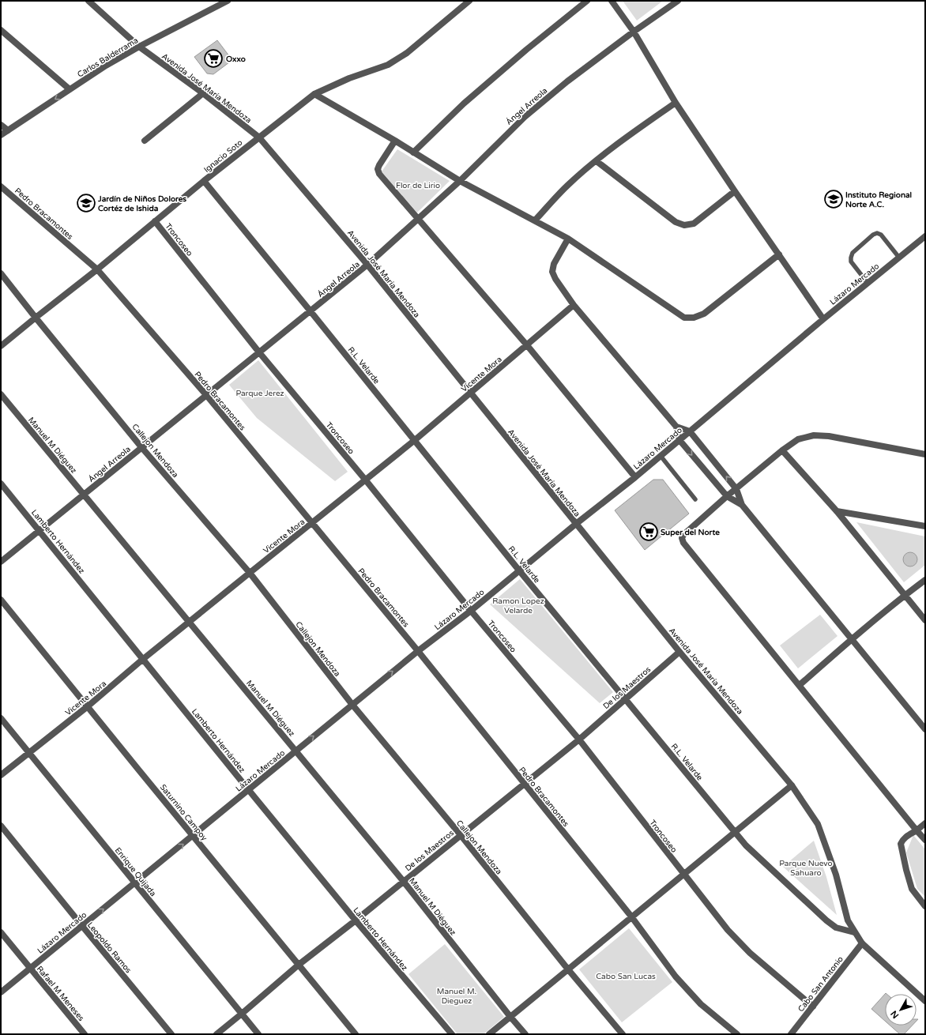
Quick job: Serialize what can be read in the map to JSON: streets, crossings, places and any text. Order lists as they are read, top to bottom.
{
  "streets": {
    "street": [
      "Carlos Balderrama",
      "Avenida José María Mendoza",
      "Ángel Arreola",
      "Ignacio Soto",
      "Pedro Bracamontes",
      "Troncoseo",
      "Lázaro Mercado",
      "R.L. Velarde",
      "Vicente Mora",
      "Manuel M Diéguez",
      "Callejon Mendoza",
      "Lamberto Hernández",
      "De los Maestros",
      "Saturnino Campoy",
      "Enrique Quijada",
      "Leopoldo Ramos",
      "Cabo San Antonio",
      "Rafael M Meneses"
    ]
  },
  "crossings": [
    ["Carlos Balderrama", "Avenida José María Mendoza"],
    ["Avenida José María Mendoza", "Ángel Arreola"],
    ["Avenida José María Mendoza", "Ignacio Soto"],
    ["Avenida José María Mendoza", "Lázaro Mercado"],
    ["Avenida José María Mendoza", "R.L. Velarde"],
    ["Avenida José María Mendoza", "Vicente Mora"],
    ["Avenida José María Mendoza", "De los Maestros"],
    ["Avenida José María Mendoza", "Cabo San Antonio"],
    ["Ángel Arreola", "Pedro Bracamontes"],
    ["Ángel Arreola", "Troncoseo"],
    ["Ángel Arreola", "R.L. Velarde"],
    ["Ángel Arreola", "Manuel M Diéguez"],
    ["Ángel Arreola", "Callejon Mendoza"],
    ["Ángel Arreola", "Lamberto Hernández"],
    ["Ignacio Soto", "Pedro Bracamontes"],
    ["Ignacio Soto", "Troncoseo"],
    ["Ignacio Soto", "R.L. Velarde"],
    ["Ignacio Soto", "Callejon Mendoza"],
    ["Pedro Bracamontes", "Lázaro Mercado"],
    ["Pedro Bracamontes", "Vicente Mora"],
    ["Pedro Bracamontes", "De los Maestros"],
    ["Troncoseo", "Lázaro Mercado"],
    ["Troncoseo", "Vicente Mora"],
    ["Troncoseo", "De los Maestros"],
    ["Troncoseo", "Cabo San Antonio"],
    ["Lázaro Mercado", "R.L. Velarde"],
    ["Lázaro Mercado", "Manuel M Diéguez"],
    ["Lázaro Mercado", "Callejon Mendoza"],
    ["Lázaro Mercado", "Lamberto Hernández"],
    ["Lázaro Mercado", "Saturnino Campoy"],
    ["Lázaro Mercado", "Enrique Quijada"],
    ["Lázaro Mercado", "Leopoldo Ramos"],
    ["Lázaro Mercado", "Rafael M Meneses"],
    ["R.L. Velarde", "Vicente Mora"],
    ["R.L. Velarde", "De los Maestros"],
    ["Vicente Mora", "Manuel M Diéguez"],
    ["Vicente Mora", "Callejon Mendoza"],
    ["Vicente Mora", "Lamberto Hernández"],
    ["Vicente Mora", "Saturnino Campoy"],
    ["Vicente Mora", "Enrique Quijada"],
    ["Manuel M Diéguez", "De los Maestros"],
    ["Callejon Mendoza", "De los Maestros"],
    ["Lamberto Hernández", "De los Maestros"],
    ["De los Maestros", "Saturnino Campoy"],
    ["De los Maestros", "Enrique Quijada"]
  ],
  "parks": [
    "Flor de Lirio",
    "Parque Jerez",
    "Ramon Lopez Velarde",
    "Parque Nuevo Sahuaro",
    "Cabo San Lucas",
    "Manuel M. Dieguez"
  ],
  "places": {
    "supermarket": ["Oxxo", "Super del Norte"],
    "school or university": ["Instituto Regional Norte A.C.", "Jardín de Niños Dolores Cortéz de Ishida"]
  },
  "north": "bottom left"
}
